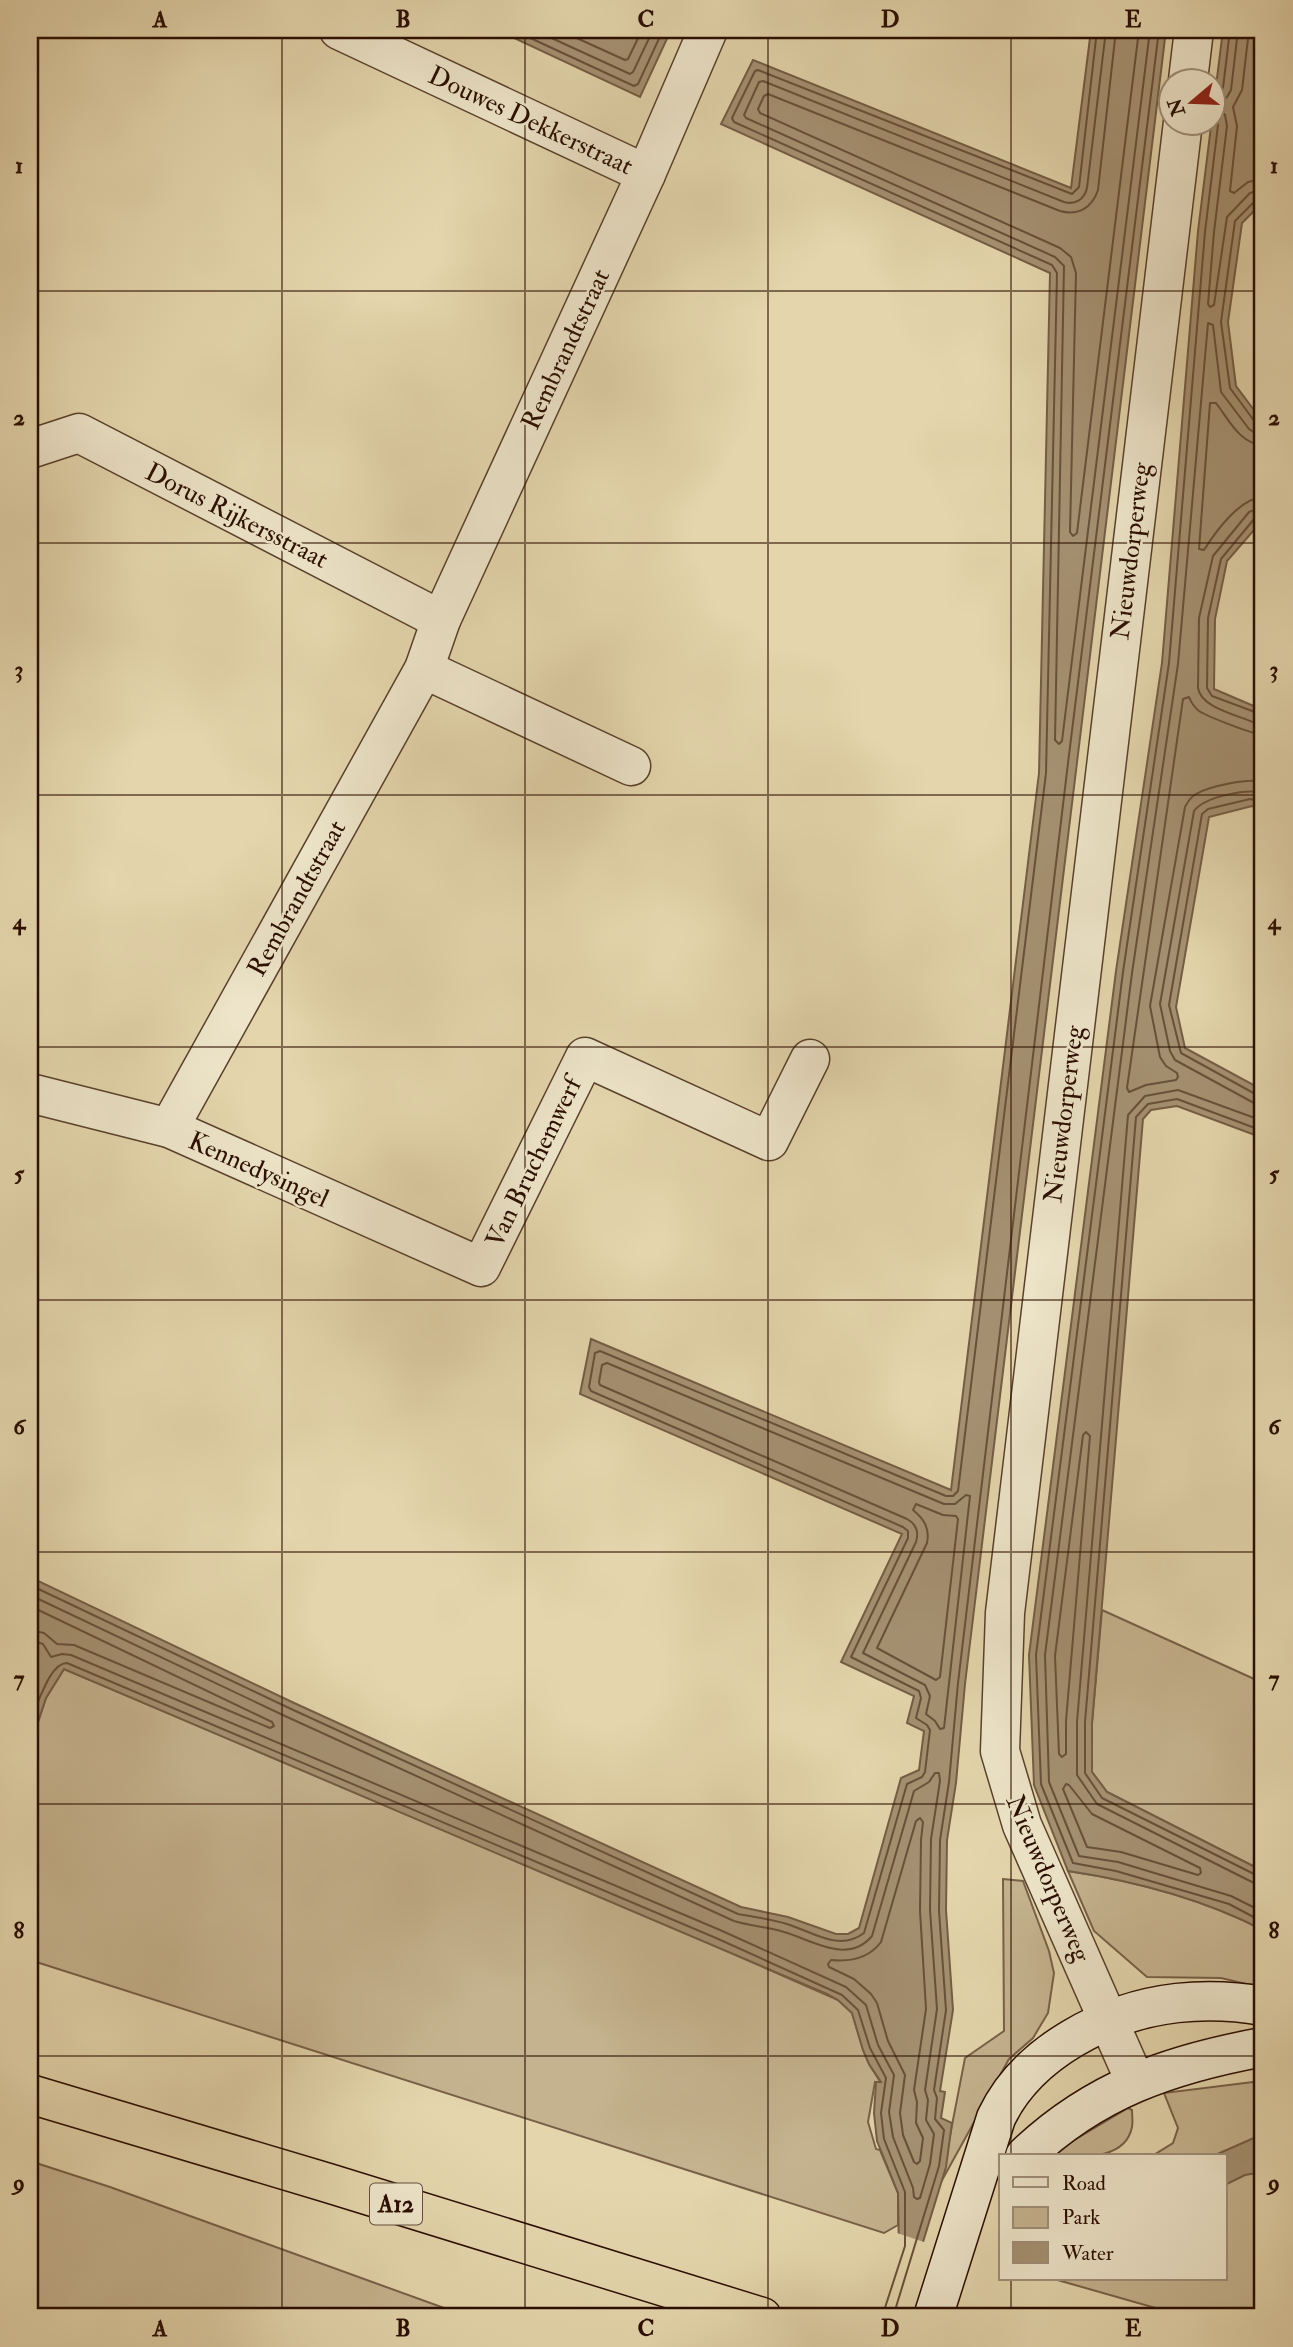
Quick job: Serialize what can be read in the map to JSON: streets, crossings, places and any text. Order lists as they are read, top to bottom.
{
  "streets": {
    "highway": ["A12"],
    "street": [
      "Douwes Dekkerstraat",
      "Rembrandtstraat",
      "Dorus Rijkersstraat",
      "Nieuwdorperweg",
      "Van Bruchemwerf",
      "Kennedysingel"
    ]
  },
  "crossings": [
    ["Douwes Dekkerstraat", "Rembrandtstraat"],
    ["Rembrandtstraat", "Dorus Rijkersstraat"],
    ["Rembrandtstraat", "Kennedysingel"],
    ["Van Bruchemwerf", "Kennedysingel"]
  ],
  "legend": ["Road", "Park", "Water"],
  "north": "left",
  "grid": {
    "columns": [
      "A",
      "B",
      "C",
      "D",
      "E"
    ],
    "rows": [
      "1",
      "2",
      "3",
      "4",
      "5",
      "6",
      "7",
      "8",
      "9"
    ]
  }
}
